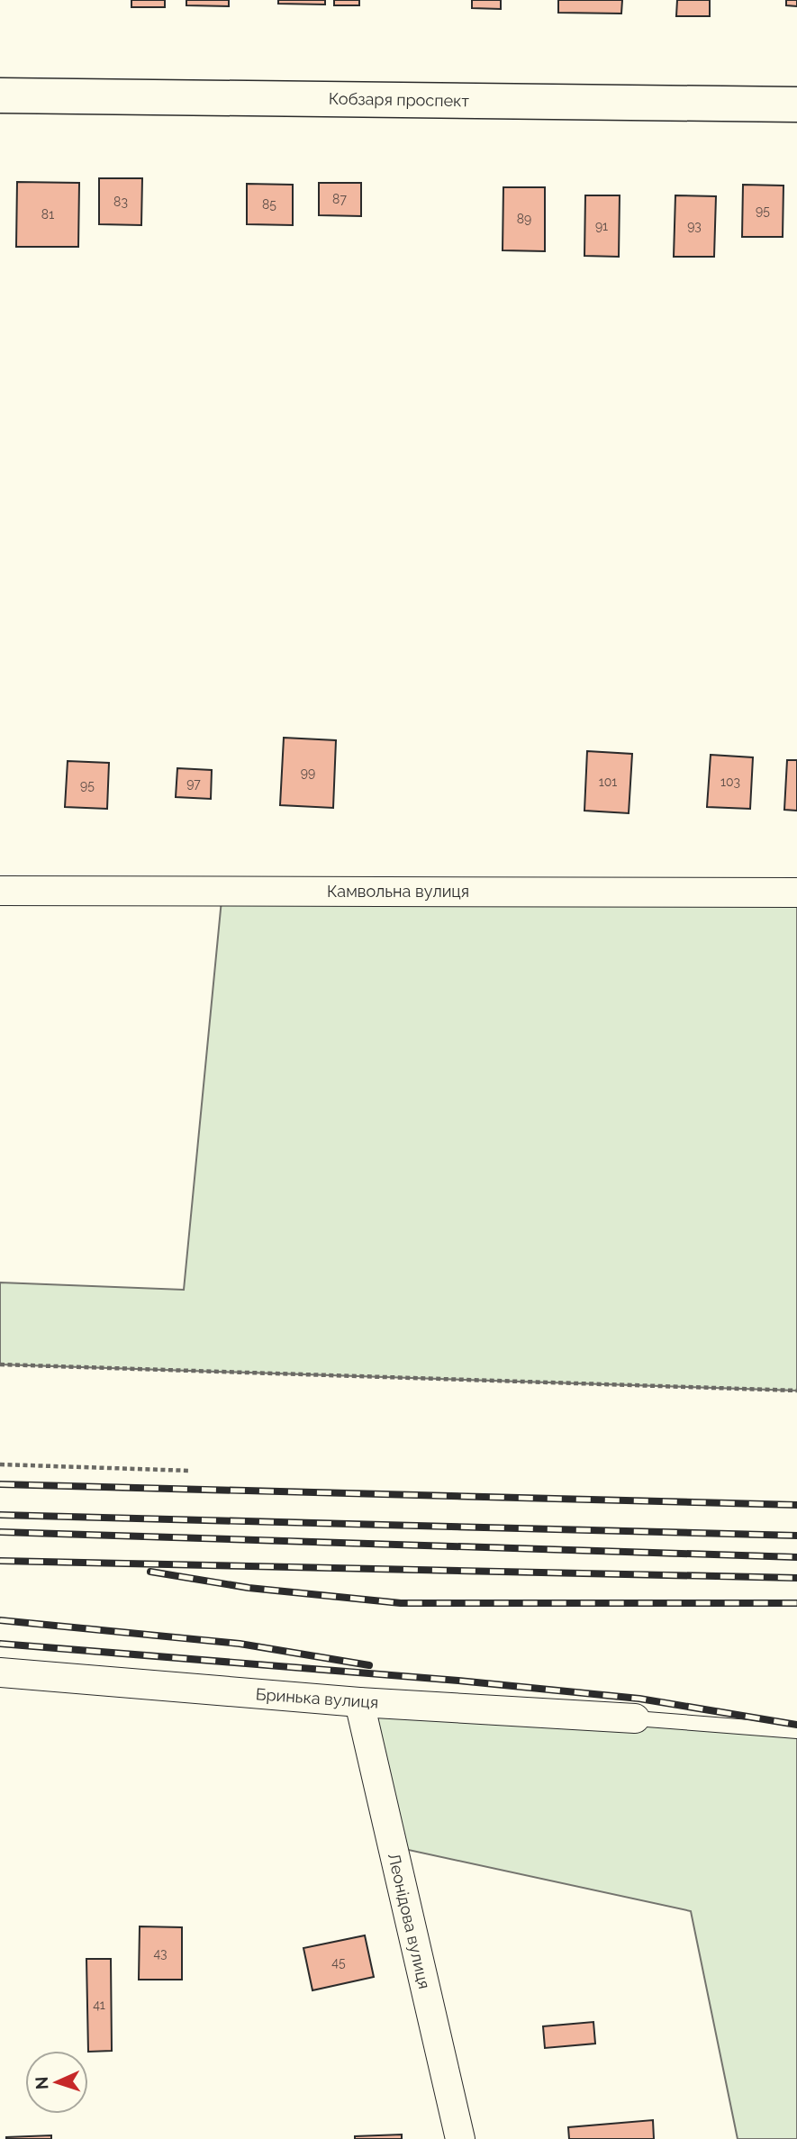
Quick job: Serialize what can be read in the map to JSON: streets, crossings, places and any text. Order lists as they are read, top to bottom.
{
  "streets": {
    "main road": ["Кобзаря проспект"],
    "street": ["Камвольна вулиця", "Бринька вулиця", "Леонідова вулиця"]
  },
  "crossings": [
    ["Бринька вулиця", "Леонідова вулиця"]
  ],
  "house_numbers": [
    "87",
    "83",
    "85",
    "95",
    "81",
    "89",
    "91",
    "93",
    "99",
    "101",
    "103",
    "97",
    "95",
    "43",
    "45",
    "41"
  ],
  "north": "left"
}
